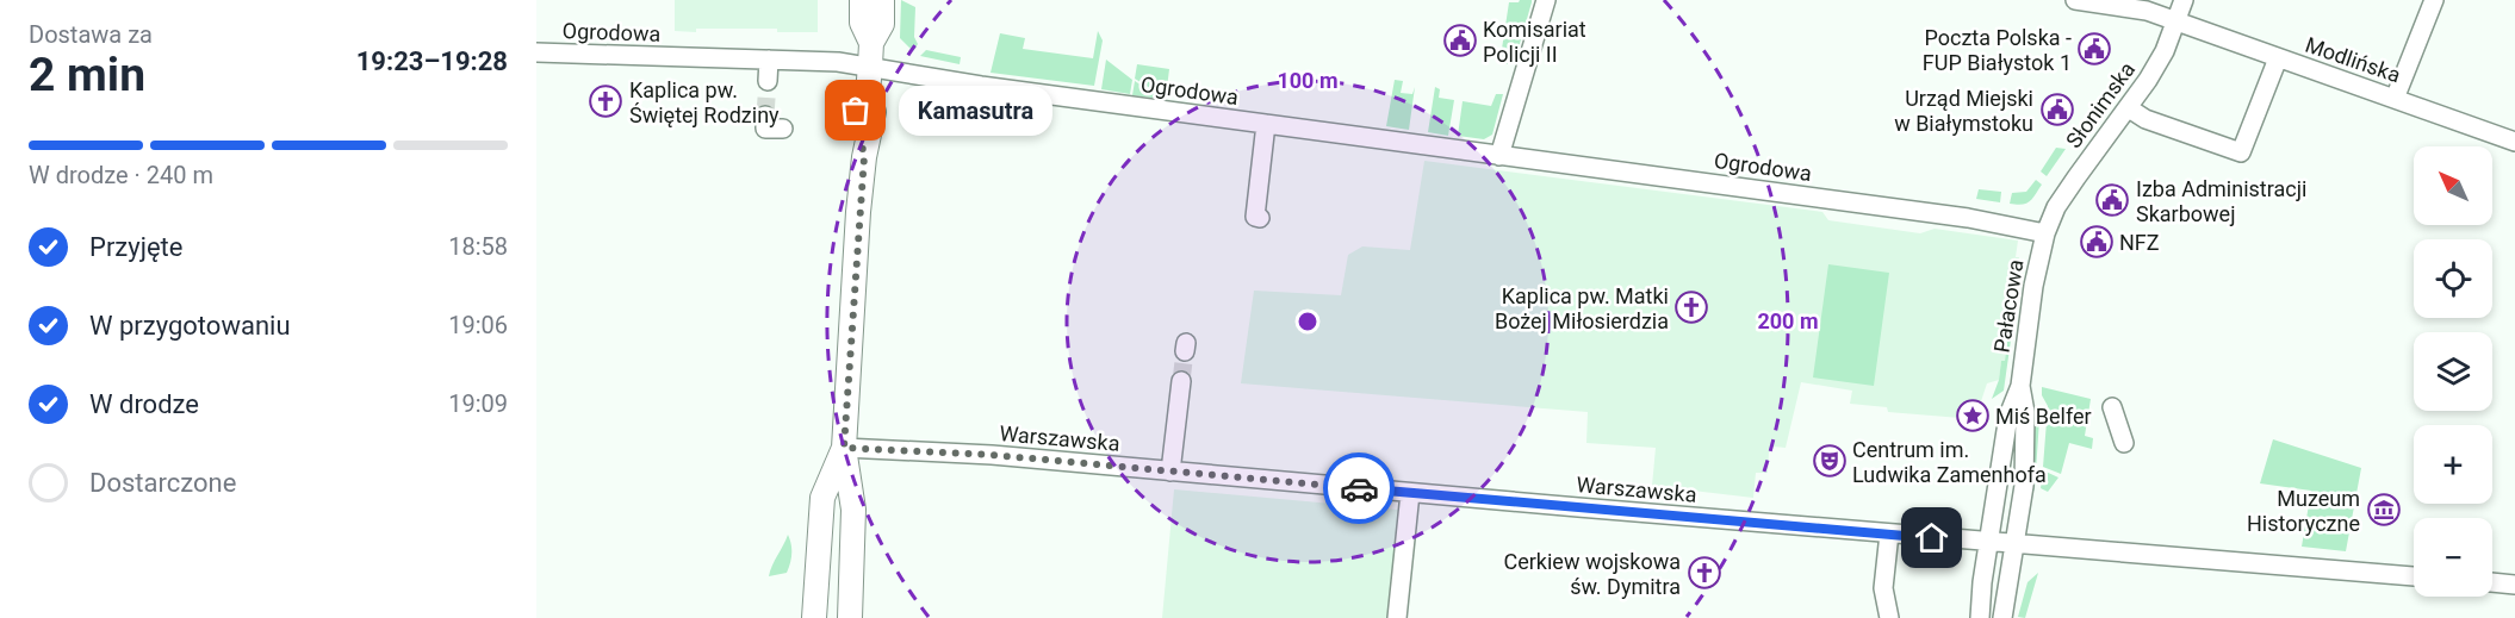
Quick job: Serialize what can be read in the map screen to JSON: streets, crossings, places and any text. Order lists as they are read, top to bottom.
{
  "streets": {
    "street": [
      "Ogrodowa",
      "Modlińska",
      "Słonimska",
      "Pałacowa",
      "Warszawska"
    ]
  },
  "crossings": [
    ["Ogrodowa", "Słonimska"],
    ["Ogrodowa", "Pałacowa"],
    ["Modlińska", "Słonimska"],
    ["Słonimska", "Pałacowa"],
    ["Pałacowa", "Warszawska"]
  ],
  "places": {
    "public building": [
      "Komisariat Policji II",
      "Poczta Polska - FUP Białystok 1",
      "Urząd Miejski w Białymstoku",
      "Izba Administracji Skarbowej",
      "NFZ"
    ],
    "church": ["Kaplica pw. Świętej Rodziny", "Kaplica pw. Matki Bożej Miłosierdzia", "Cerkiew wojskowa św. Dymitra"],
    "other": ["Kamasutra"],
    "place": ["Miś Belfer"],
    "theatre": ["Centrum im. Ludwika Zamenhofa"],
    "museum": ["Muzeum Historyczne"]
  },
  "north": "top left",
  "page": {
    "heading": ["2 min", "Dostawa za", "19:23–19:28"],
    "bubble": "Kamasutra",
    "bar": "W drodze · 240 m",
    "map_buttons": ["+", "−"],
    "list": [
      ["Przyjęte", "18:58"],
      ["W przygotowaniu", "19:06"],
      ["W drodze", "19:09"],
      "Dostarczone"
    ]
  },
  "rings": ["100 m", "200 m"]
}
